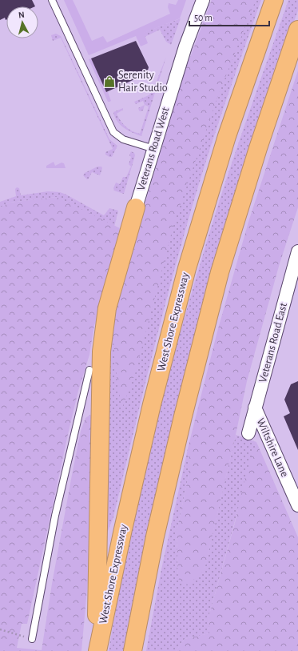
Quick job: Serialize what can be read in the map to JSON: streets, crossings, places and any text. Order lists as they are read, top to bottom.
{
  "streets": {
    "highway": ["West Shore Expressway"],
    "street": ["Veterans Road West", "Veterans Road East", "Wiltshire Lane"]
  },
  "crossings": [
    ["Veterans Road East", "Wiltshire Lane"]
  ],
  "places": {
    "shop": ["Serenity Hair Studio"]
  },
  "scale_bar": "50 m",
  "north": "top"
}
